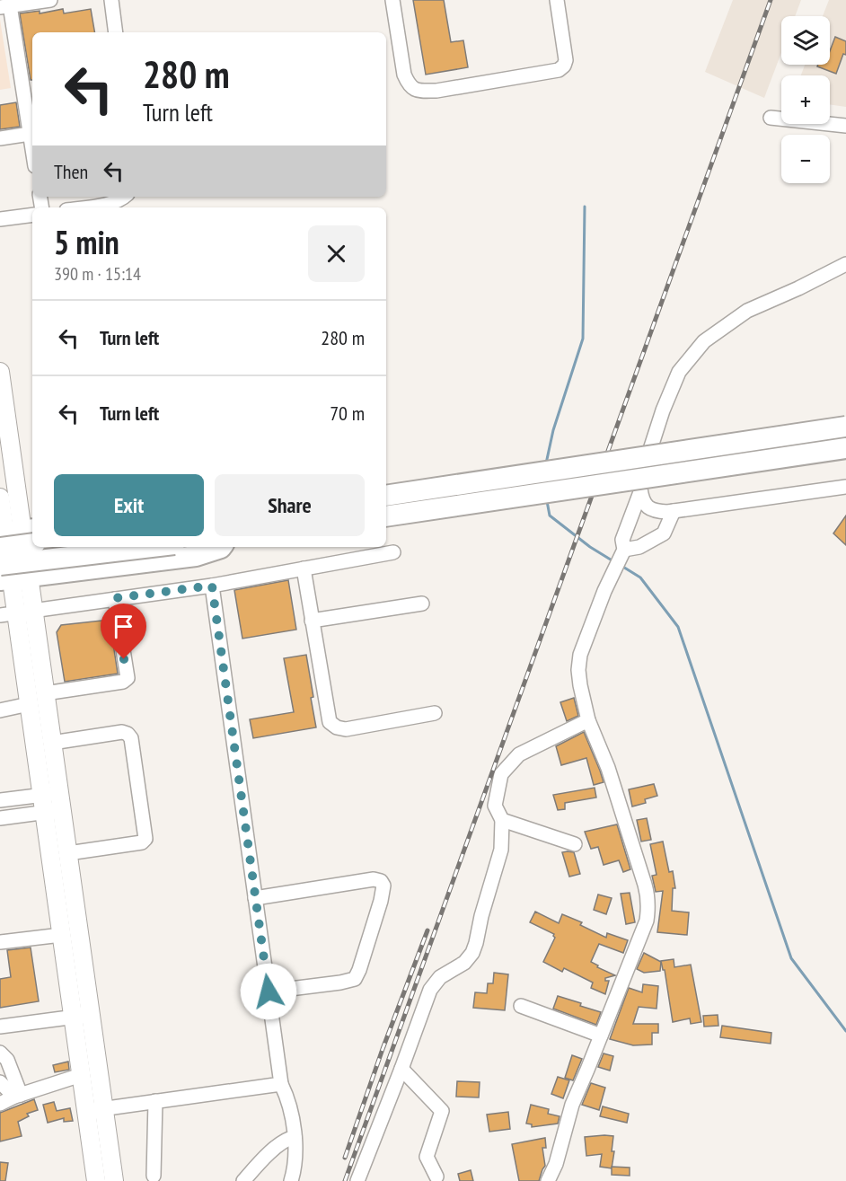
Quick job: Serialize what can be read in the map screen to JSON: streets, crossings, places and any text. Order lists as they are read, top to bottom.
{
  "page": {
    "map_buttons": ["+", "−"],
    "turn": ["280 m", "Turn left"],
    "then": "Then",
    "heading": ["5 min", "390 m · 15:14"],
    "list": [
      {
        "name": "Turn left",
        "value": "280 m"
      },
      {
        "name": "Turn left",
        "value": "70 m"
      }
    ],
    "buttons": ["Exit", "Share"]
  }
}
